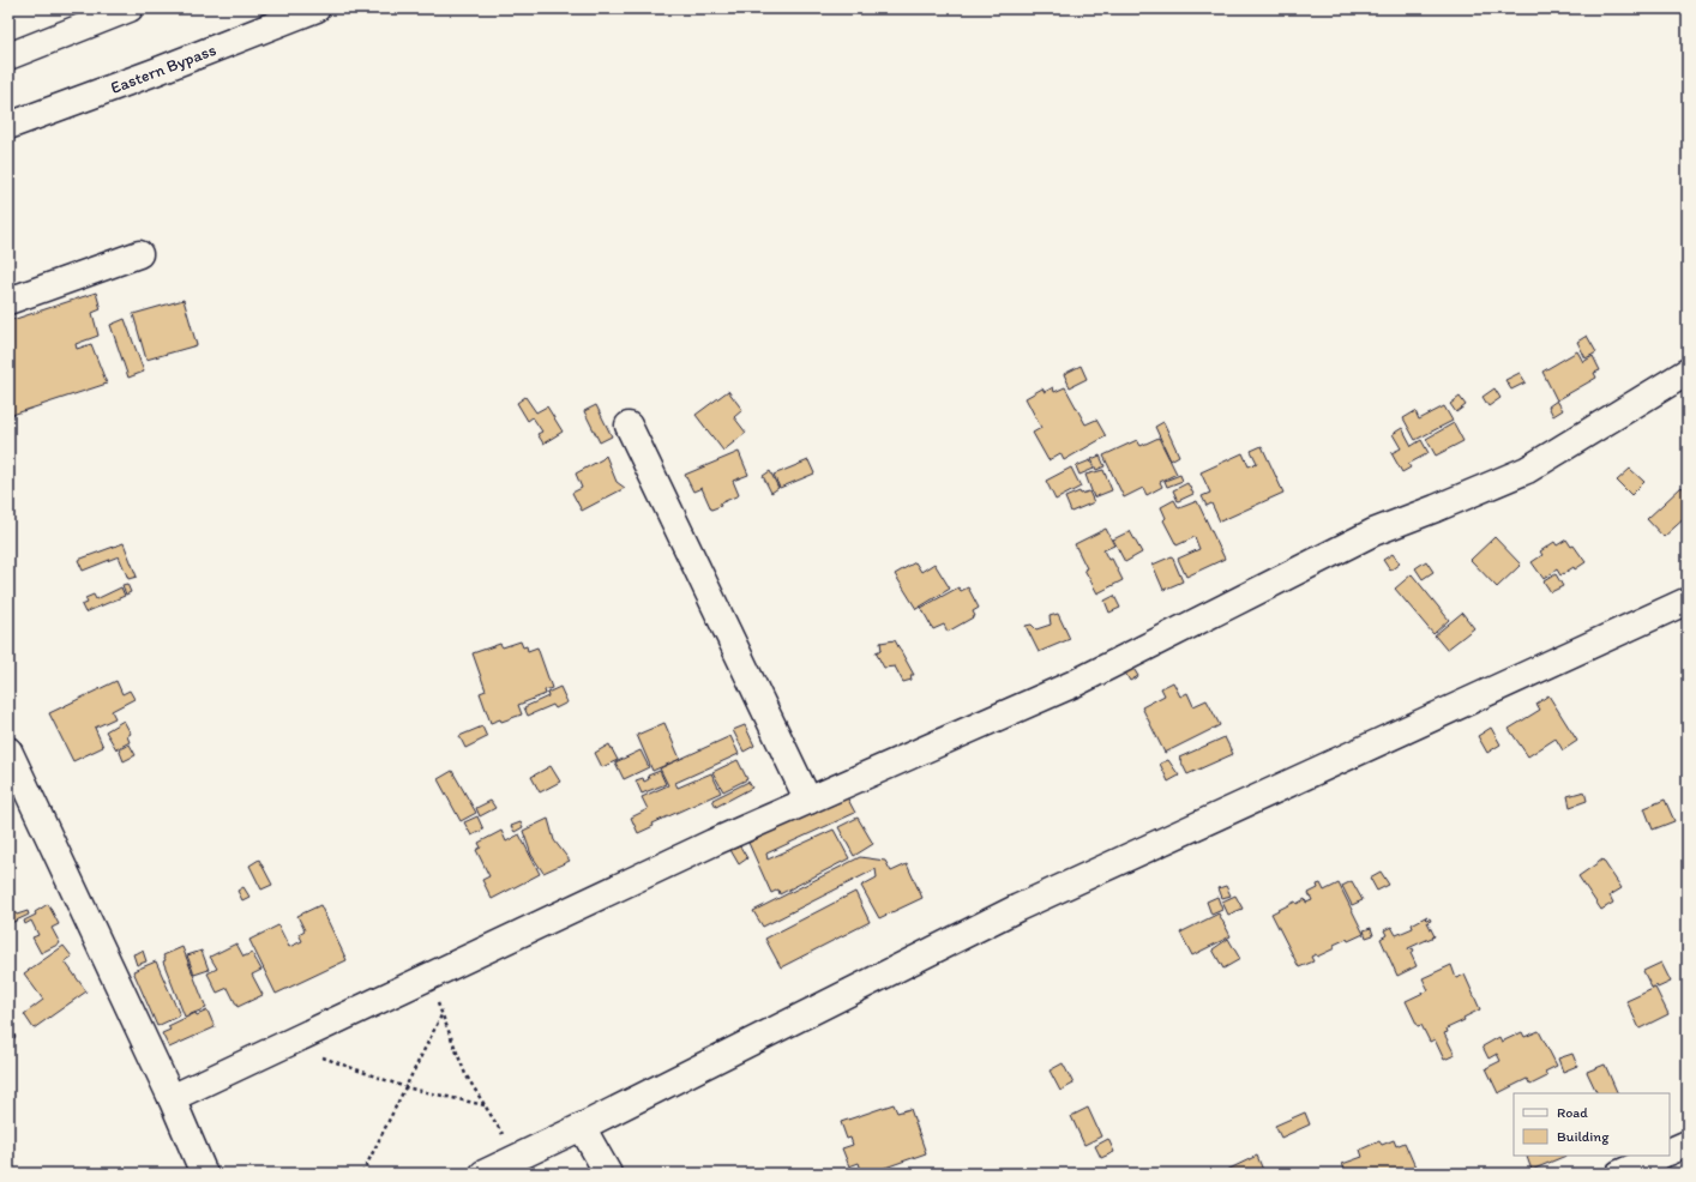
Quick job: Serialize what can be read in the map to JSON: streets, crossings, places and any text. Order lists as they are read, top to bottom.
{
  "streets": {
    "street": ["Eastern Bypass"]
  },
  "legend": ["Road", "Building"]
}
